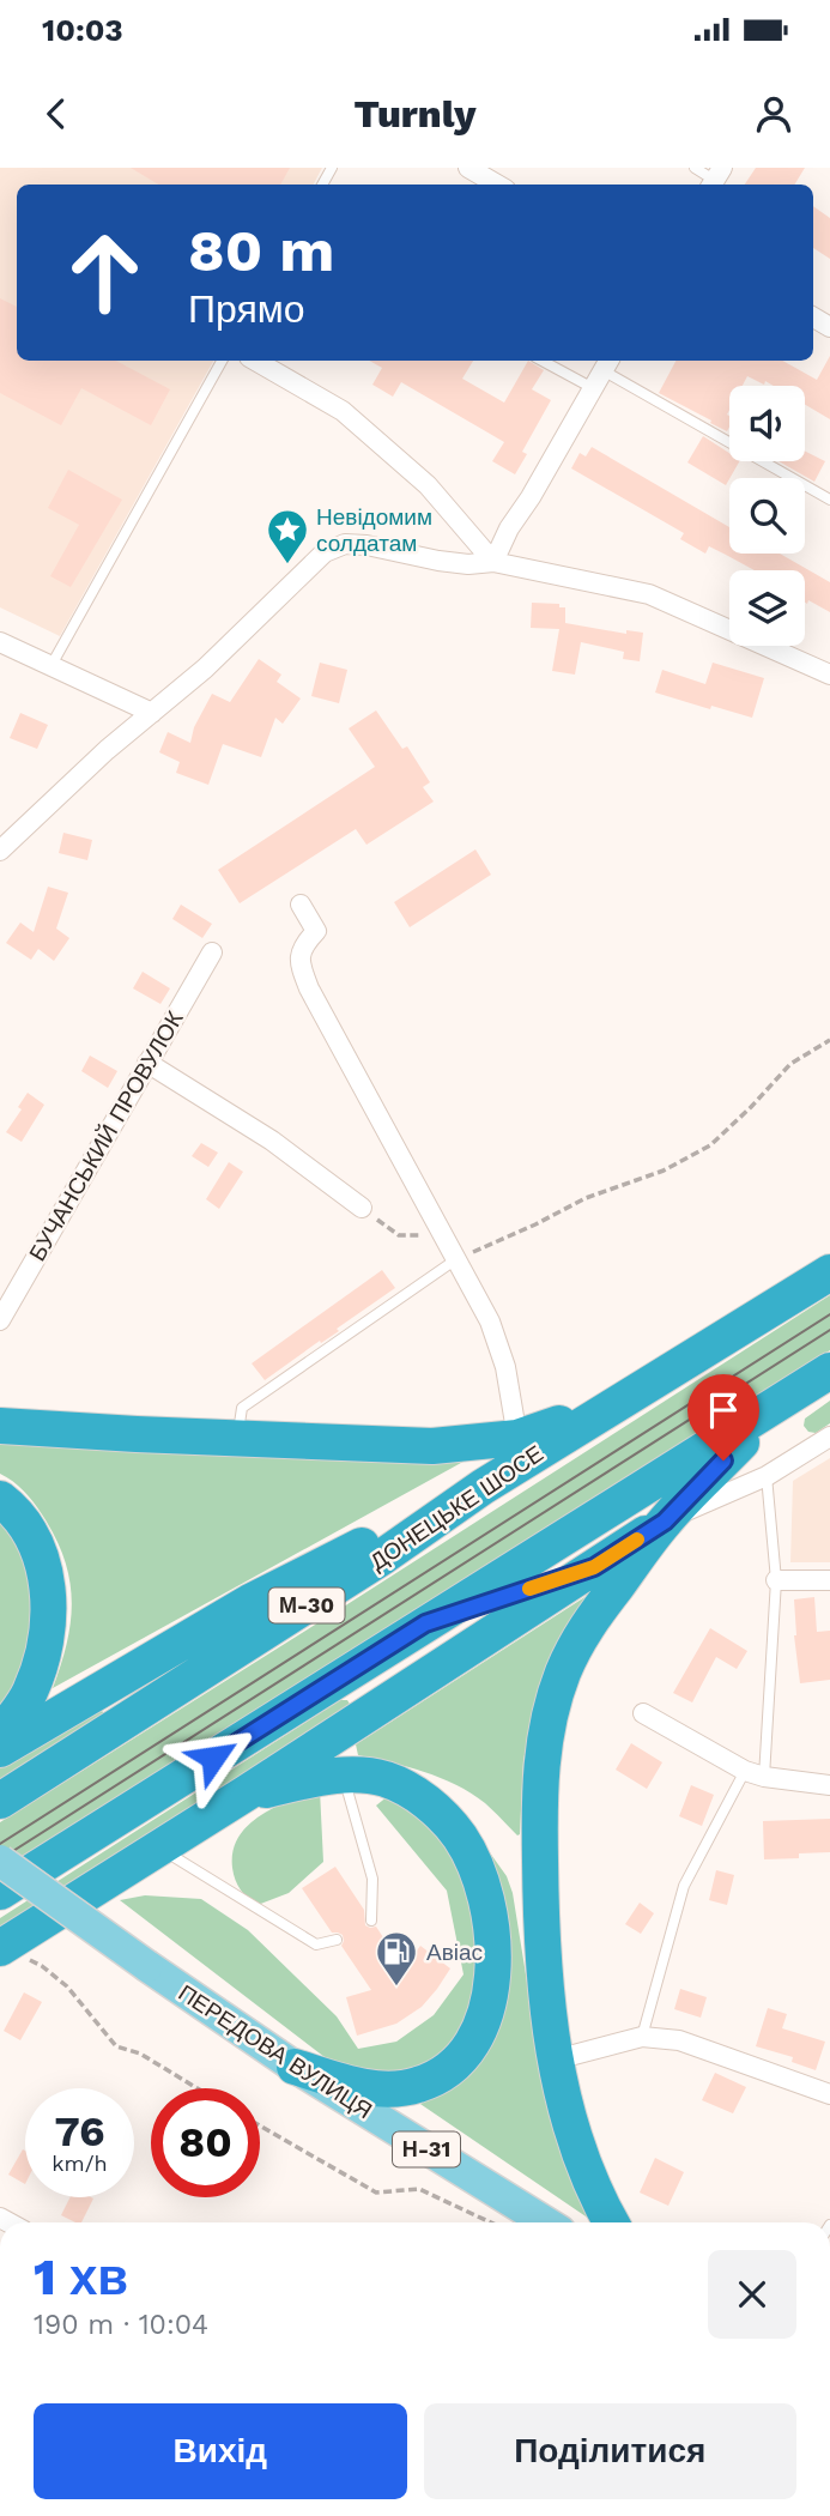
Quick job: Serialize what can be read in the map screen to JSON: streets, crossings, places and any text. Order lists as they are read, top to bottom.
{
  "streets": {
    "highway": ["ДОНЕЦЬКЕ ШОСЕ", "М-30"],
    "main road": ["ПЕРЕДОВА ВУЛИЦЯ", "Н-31"],
    "street": ["БУЧАНСЬКИЙ ПРОВУЛОК"]
  },
  "places": {
    "place": ["Невідомим солдатам"],
    "fuel station": ["Авіас"]
  },
  "page": {
    "status": "10:03",
    "header": "Turnly",
    "turn": ["80 m", "Прямо"],
    "speed": "76 km/h",
    "limit": "80",
    "heading": ["1 хв", "190 m · 10:04"],
    "buttons": ["Вихід", "Поділитися"]
  }
}
